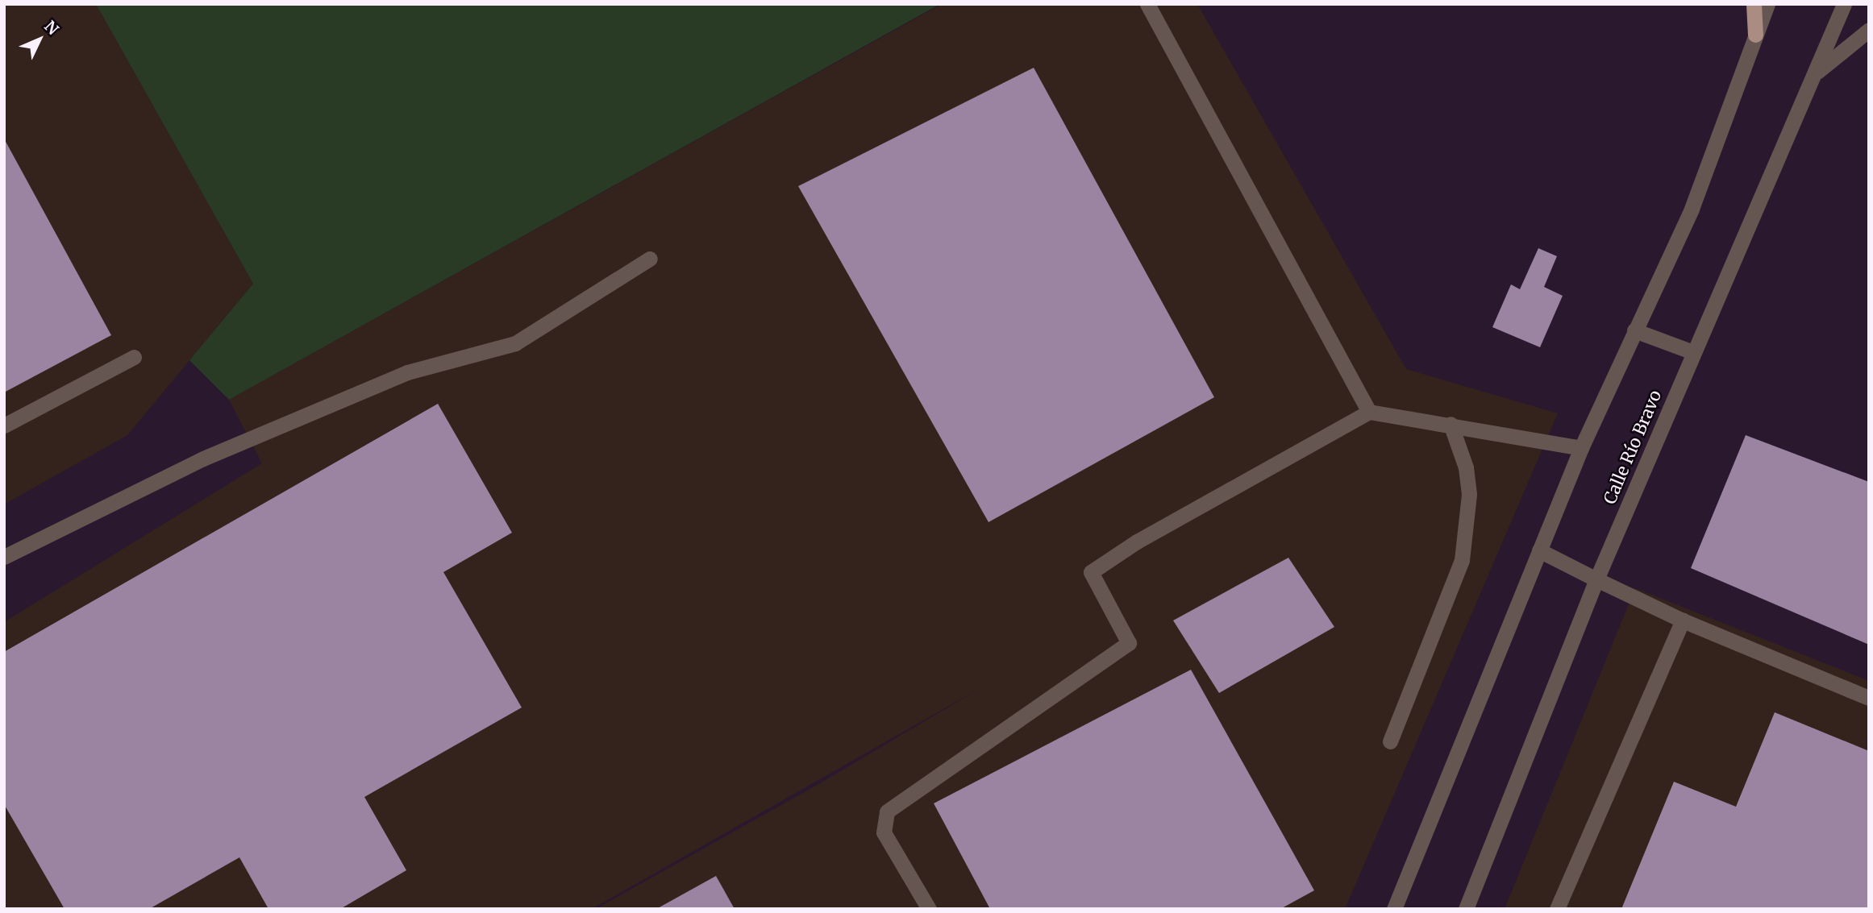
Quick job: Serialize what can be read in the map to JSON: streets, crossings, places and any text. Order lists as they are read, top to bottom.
{
  "streets": {
    "street": ["Calle Río Bravo"]
  },
  "north": "top right"
}
